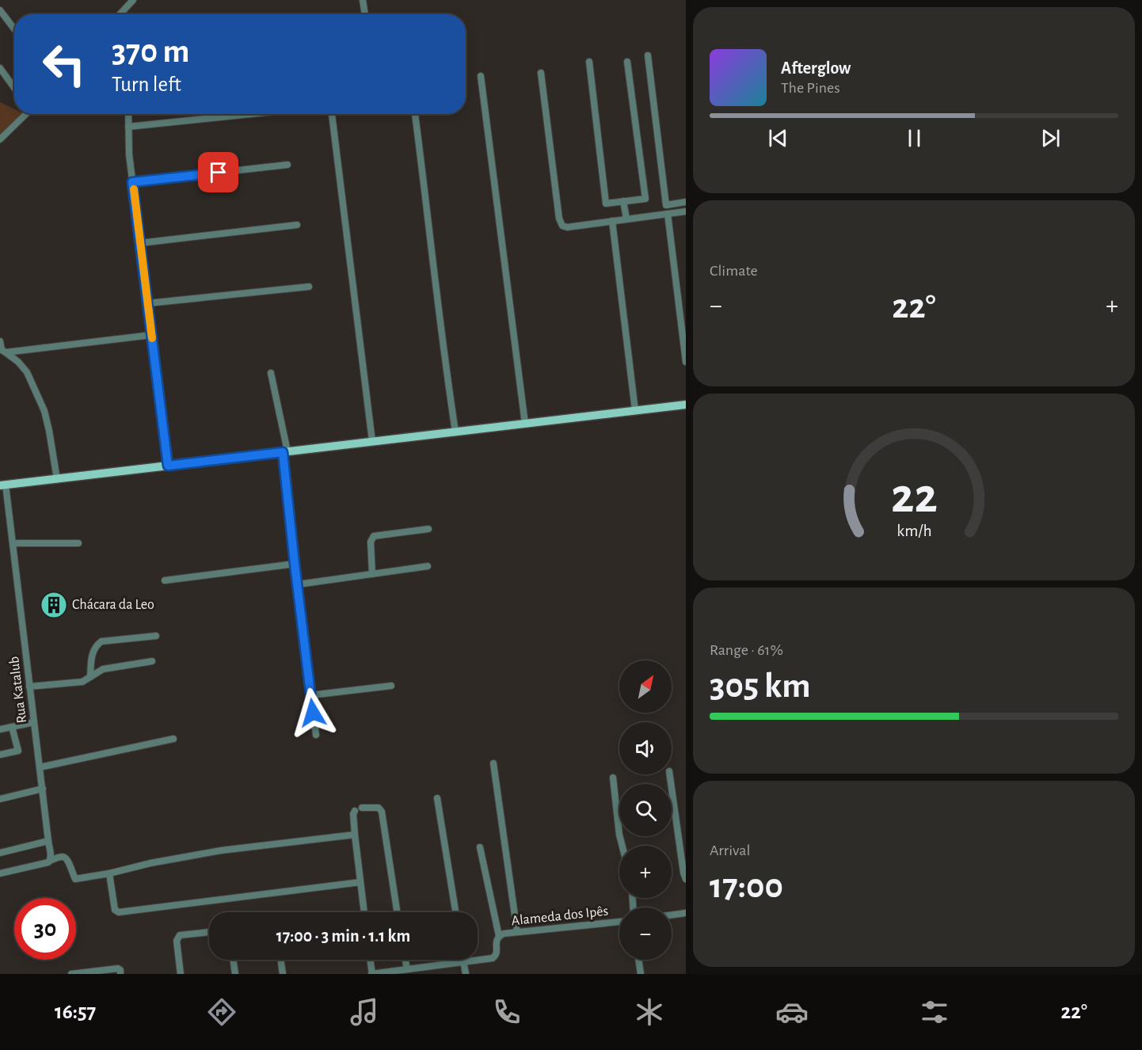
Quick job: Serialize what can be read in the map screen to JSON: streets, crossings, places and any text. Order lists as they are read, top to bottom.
{
  "streets": {
    "street": ["Rua Katalub", "Alameda dos Ipês"]
  },
  "places": {
    "building": ["Chácara da Leo"]
  },
  "north": "top right",
  "page": {
    "turn": ["370 m", "Turn left"],
    "song": ["Afterglow", "The Pines"],
    "tile": [
      "Climate",
      ["Range · 61%", "305 km"],
      ["Arrival", "17:00"]
    ],
    "heat": ["−", "22°", "+"],
    "map_buttons": ["+", "−"],
    "limit": "30",
    "trip": "17:00 · 3 min · 1.1 km",
    "tabs": ["16:57", "22°"],
    "gauge": ["22", "km/h"]
  }
}
